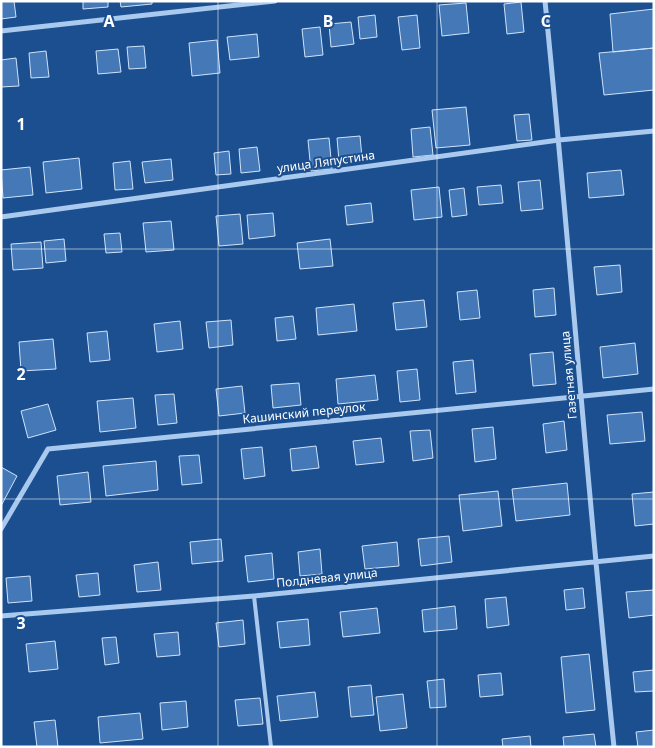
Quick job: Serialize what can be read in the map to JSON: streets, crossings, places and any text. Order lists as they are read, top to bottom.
{
  "streets": {
    "street": [
      "улица Ляпустина",
      "Газетная улица",
      "Кашинский переулок",
      "Полдневая улица"
    ]
  },
  "crossings": [
    ["улица Ляпустина", "Газетная улица"],
    ["Газетная улица", "Кашинский переулок"],
    ["Газетная улица", "Полдневая улица"]
  ],
  "grid": {
    "columns": ["A", "B", "C"],
    "rows": ["1", "2", "3"]
  }
}
